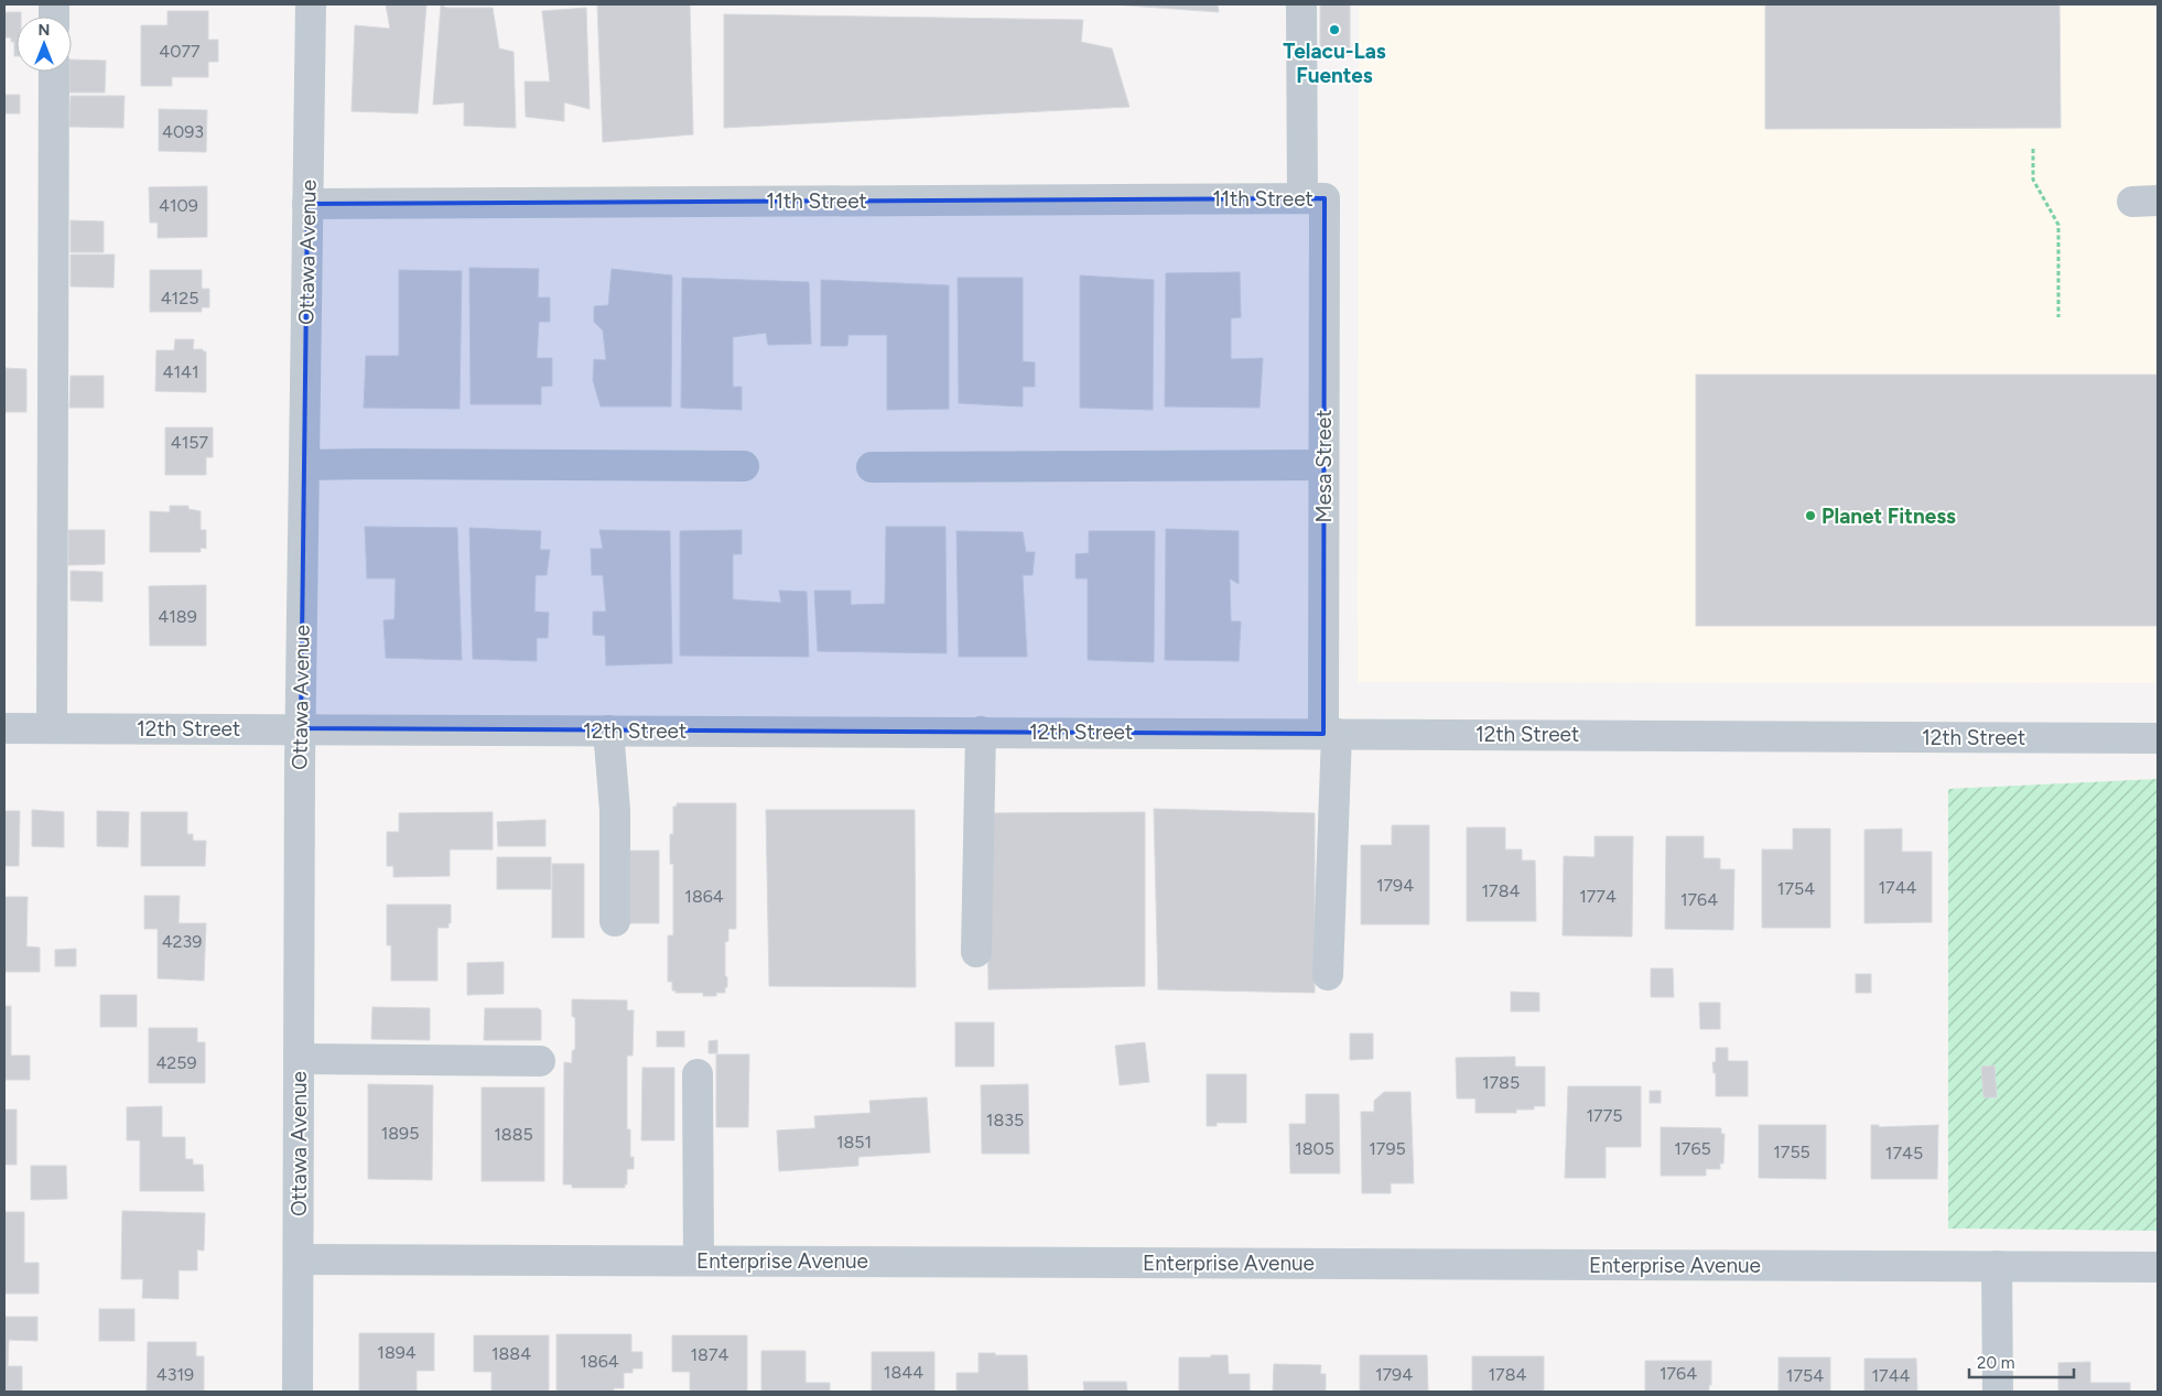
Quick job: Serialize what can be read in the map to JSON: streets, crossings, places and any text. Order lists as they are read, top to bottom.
{
  "streets": {
    "street": [
      "11th Street",
      "Ottawa Avenue",
      "Mesa Street",
      "12th Street",
      "Enterprise Avenue"
    ]
  },
  "crossings": [
    ["11th Street", "Ottawa Avenue"],
    ["11th Street", "Mesa Street"],
    ["Ottawa Avenue", "12th Street"],
    ["Ottawa Avenue", "Enterprise Avenue"],
    ["Mesa Street", "12th Street"]
  ],
  "places": ["Telacu-Las Fuentes", "Planet Fitness"],
  "house_numbers": [
    "4077",
    "4093",
    "4109",
    "4125",
    "4141",
    "4157",
    "4189",
    "1794",
    "1744",
    "1754",
    "1784",
    "1864",
    "1774",
    "1764",
    "4239",
    "4259",
    "1785",
    "1775",
    "1835",
    "1895",
    "1885",
    "1851",
    "1805",
    "1795",
    "1765",
    "1755",
    "1745",
    "1894",
    "1884",
    "1874",
    "1864",
    "1844",
    "1764",
    "4319",
    "1794",
    "1784",
    "1754",
    "1744"
  ],
  "scale_bar": "20 m",
  "north": "top"
}
